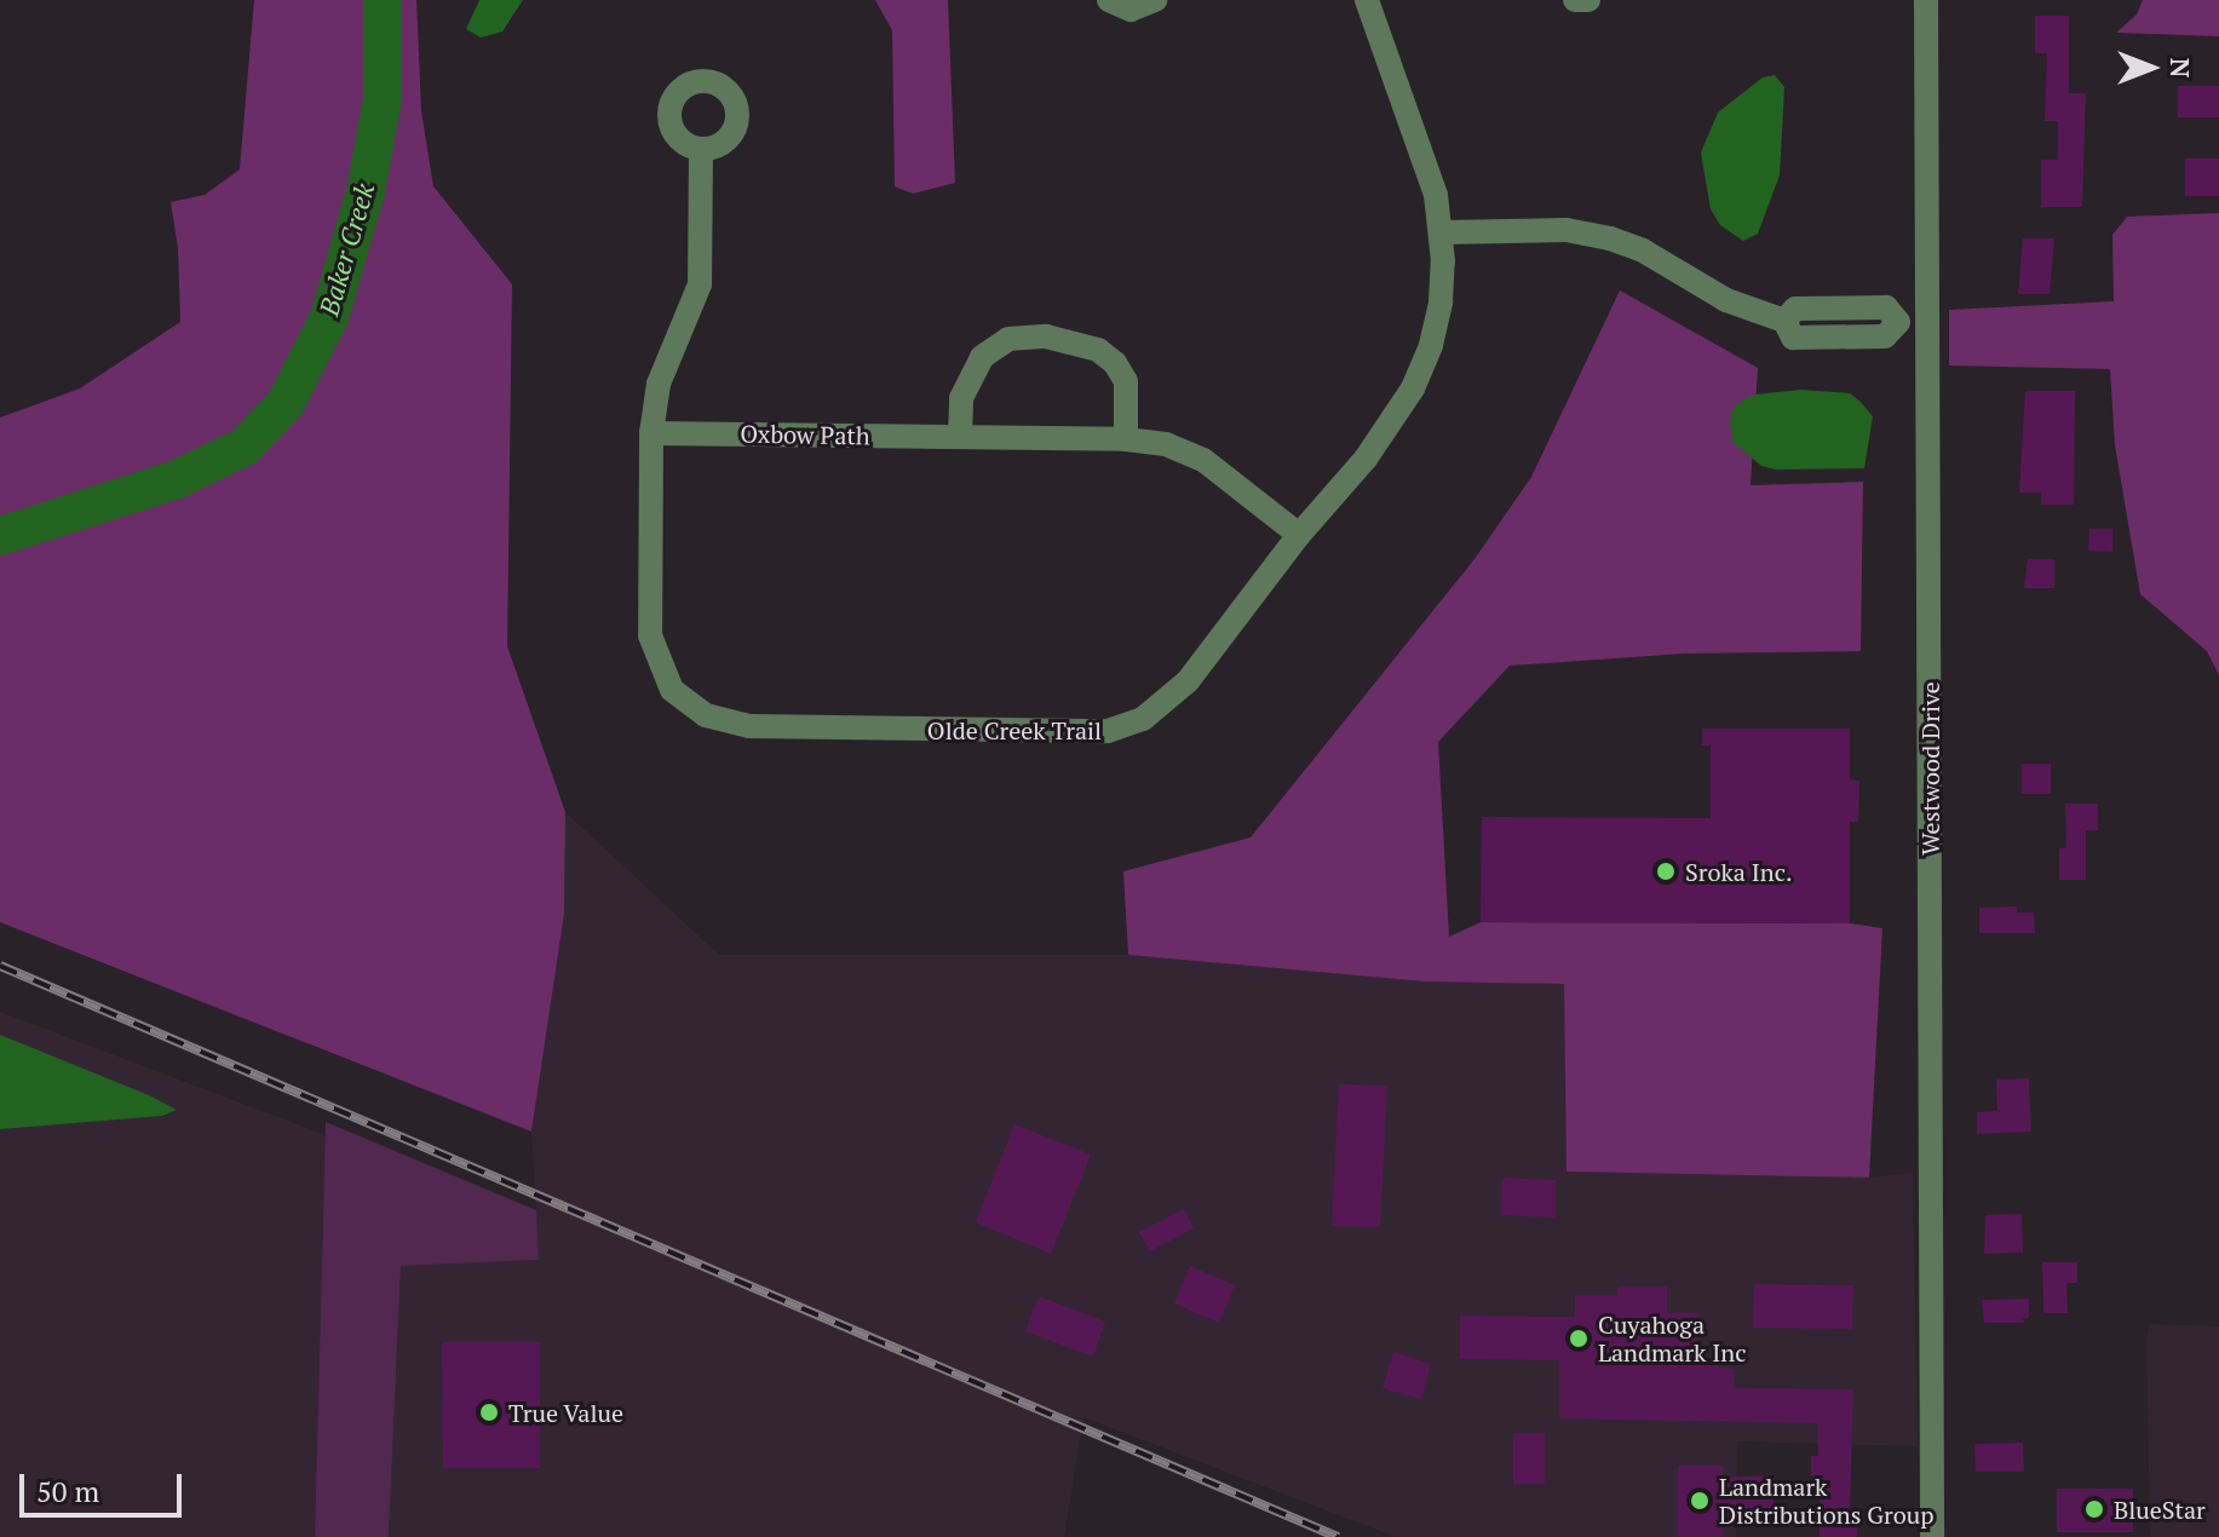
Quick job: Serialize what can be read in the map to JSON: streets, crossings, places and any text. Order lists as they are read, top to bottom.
{
  "streets": {
    "street": ["Oxbow Path", "Olde Creek Trail", "Westwood Drive"]
  },
  "crossings": [
    ["Oxbow Path", "Olde Creek Trail"]
  ],
  "water": ["Baker Creek"],
  "places": [
    "Sroka Inc.",
    "Cuyahoga Landmark Inc",
    "True Value",
    "Landmark Distributions Group",
    "BlueStar"
  ],
  "scale_bar": "50 m",
  "north": "right"
}
